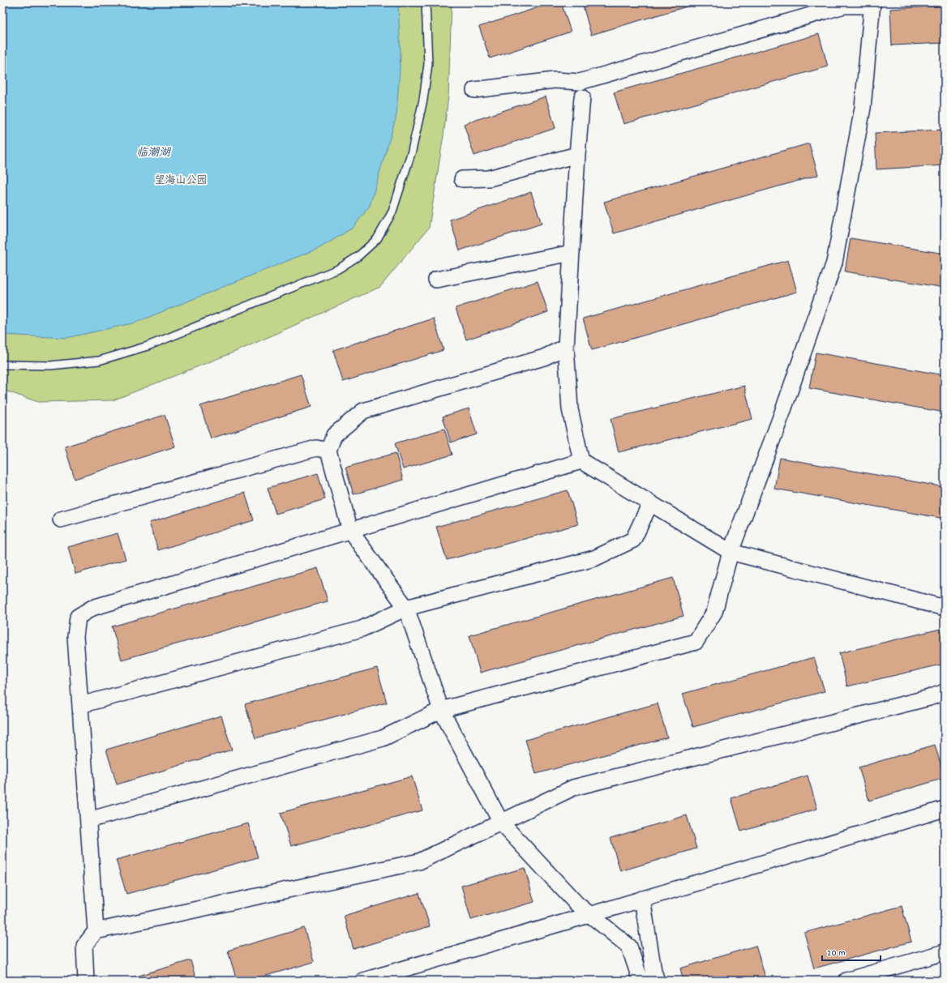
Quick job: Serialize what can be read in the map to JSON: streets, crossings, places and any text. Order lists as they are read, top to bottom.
{
  "water": ["临潮湖"],
  "parks": ["望海山公园"],
  "scale_bar": "20 m"
}
